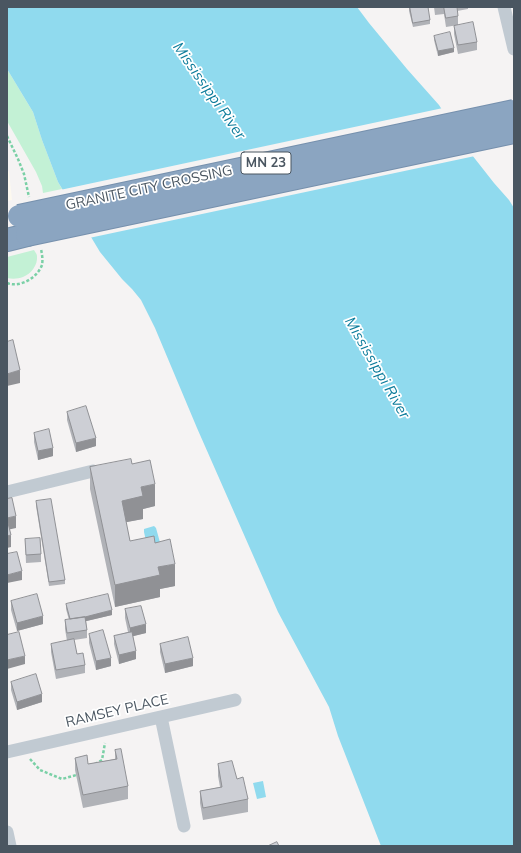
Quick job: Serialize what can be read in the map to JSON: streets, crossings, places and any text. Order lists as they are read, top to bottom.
{
  "streets": {
    "highway": ["MN 23", "GRANITE CITY CROSSING"],
    "street": ["RAMSEY PLACE"]
  },
  "water": ["Mississippi River"]
}
